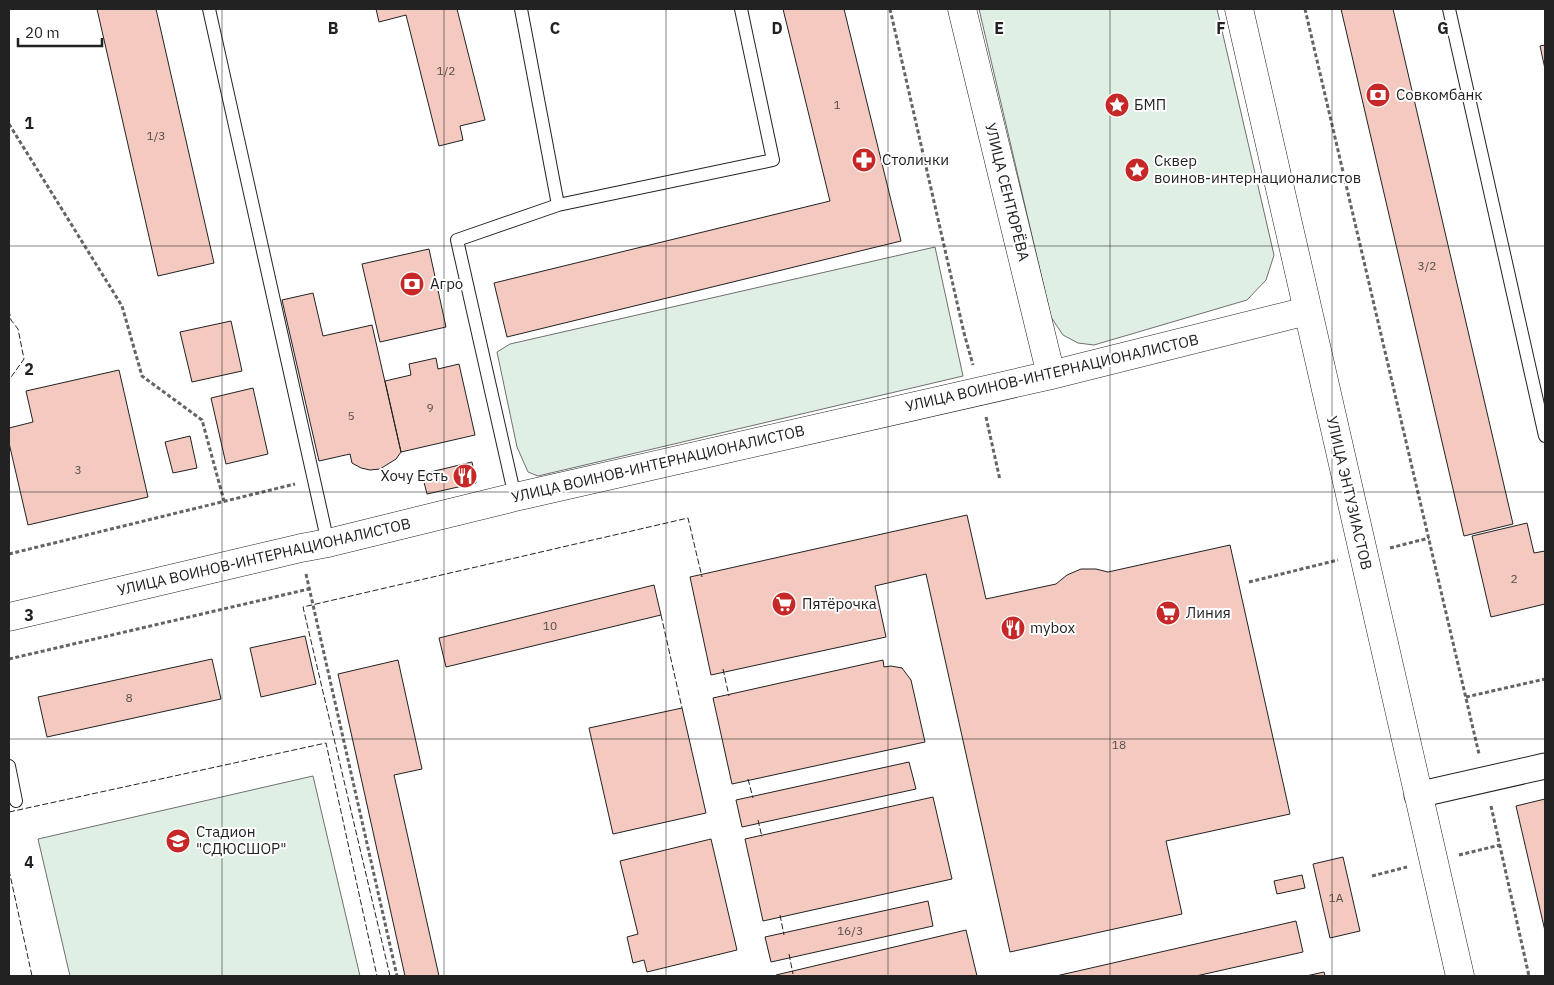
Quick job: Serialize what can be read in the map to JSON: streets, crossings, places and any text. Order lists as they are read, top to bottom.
{
  "streets": {
    "street": ["УЛИЦА СЕНТЮРЁВА", "УЛИЦА ВОИНОВ-ИНТЕРНАЦИОНАЛИСТОВ", "УЛИЦА ЭНТУЗИАСТОВ"]
  },
  "crossings": [
    ["УЛИЦА СЕНТЮРЁВА", "УЛИЦА ВОИНОВ-ИНТЕРНАЦИОНАЛИСТОВ"],
    ["УЛИЦА ВОИНОВ-ИНТЕРНАЦИОНАЛИСТОВ", "УЛИЦА ЭНТУЗИАСТОВ"]
  ],
  "places": {
    "bank": ["Совкомбанк", "Агро"],
    "place": ["БМП", "Сквер воинов-интернационалистов"],
    "pharmacy": ["Столички"],
    "restaurant": ["Хочу Есть", "mybox"],
    "supermarket": ["Пятёрочка", "Линия"],
    "school or university": ["Стадион \"СДЮСШОР\""]
  },
  "house_numbers": [
    "1/2",
    "1",
    "1/3",
    "3/2",
    "9",
    "5",
    "3",
    "2",
    "10",
    "8",
    "18",
    "1А",
    "16/3"
  ],
  "scale_bar": "20 m",
  "grid": {
    "columns": [
      "B",
      "C",
      "D",
      "E",
      "F",
      "G"
    ],
    "rows": [
      "1",
      "2",
      "3",
      "4"
    ]
  }
}
